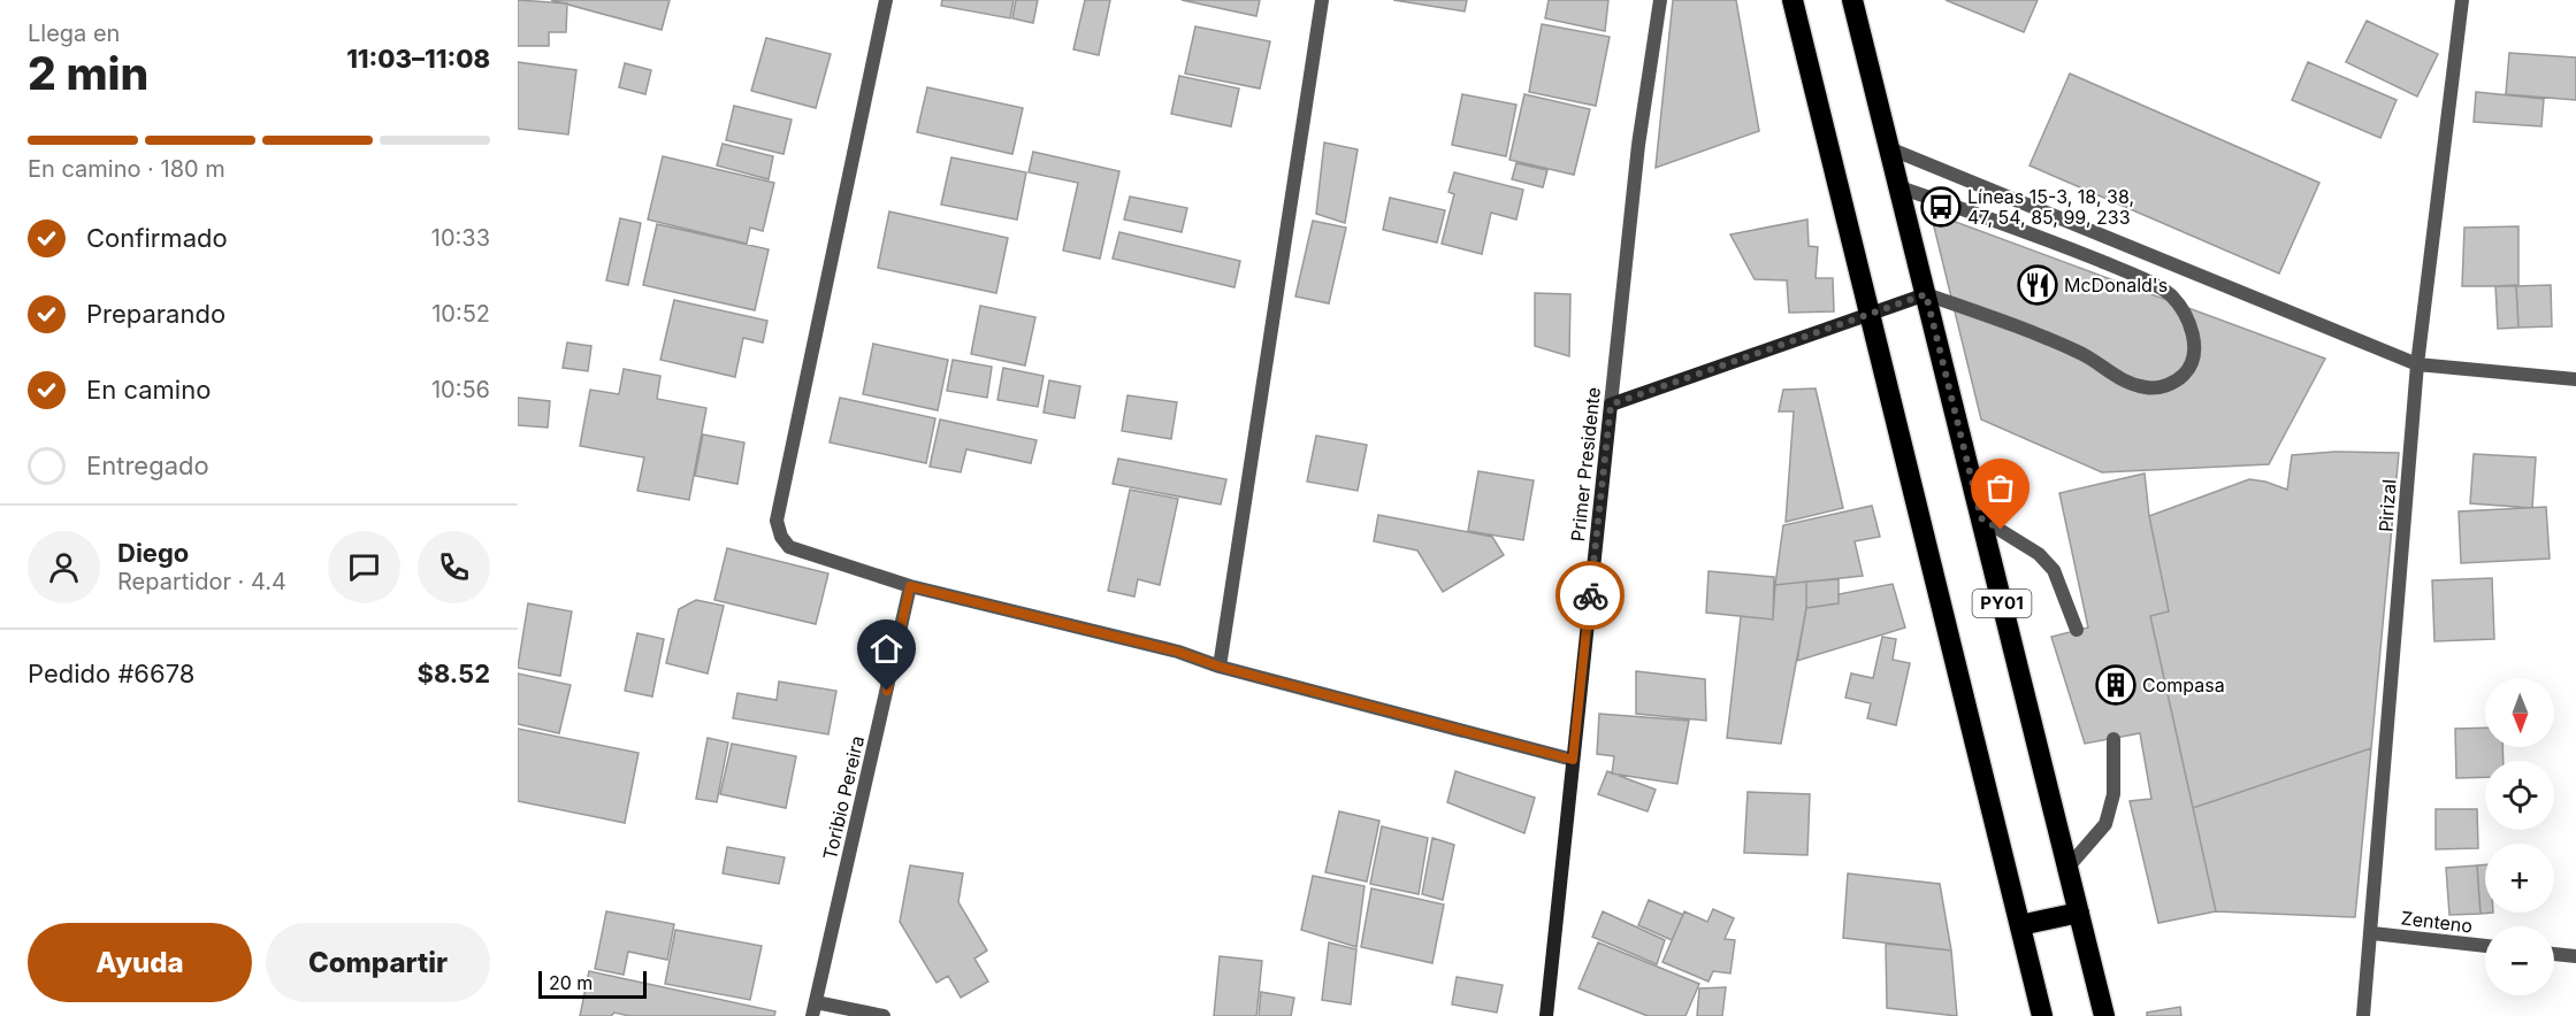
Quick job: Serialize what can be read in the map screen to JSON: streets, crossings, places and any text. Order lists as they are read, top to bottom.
{
  "streets": {
    "highway": ["PY01"],
    "street": [
      "Primer Presidente",
      "Pirizal",
      "Toribio Pereira",
      "Zenteno"
    ]
  },
  "crossings": [
    ["Pirizal", "Zenteno"]
  ],
  "places": {
    "bus stop": ["Líneas 15-3, 18, 38, 47, 54, 85, 99, 233"],
    "restaurant": ["McDonald's"],
    "building": ["Compasa"]
  },
  "scale_bar": "20 m",
  "north": "bottom",
  "page": {
    "heading": ["2 min", "Llega en", "11:03–11:08"],
    "panel": [
      "Diego",
      "Repartidor · 4.4",
      "Pedido #6678",
      "$8.52"
    ],
    "bar": "En camino · 180 m",
    "list": [
      ["Confirmado", "10:33"],
      ["Preparando", "10:52"],
      ["En camino", "10:56"],
      "Entregado"
    ],
    "map_buttons": ["+", "−"],
    "buttons": ["Ayuda", "Compartir"],
    "scale": "20 m"
  }
}
